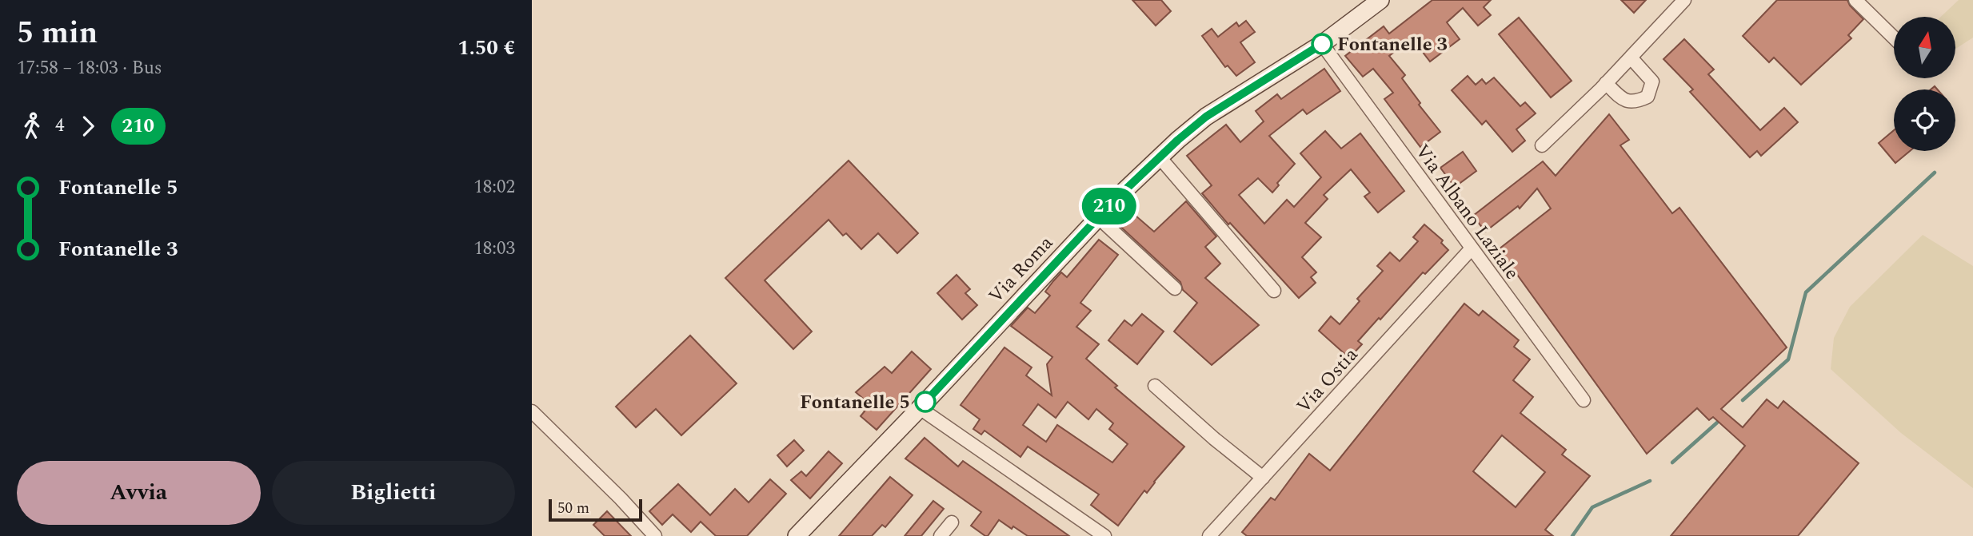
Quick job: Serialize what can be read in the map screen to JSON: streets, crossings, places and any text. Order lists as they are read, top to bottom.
{
  "streets": {
    "main road": ["Via Roma"],
    "street": ["Via Albano Laziale", "Via Ostia"]
  },
  "crossings": [
    ["Via Albano Laziale", "Via Roma"],
    ["Via Albano Laziale", "Via Ostia"]
  ],
  "places": ["Fontanelle 3", "Fontanelle 5"],
  "lines": ["bus line 210"],
  "scale_bar": "50 m",
  "north": "top",
  "page": {
    "heading": ["5 min", "17:58 – 18:03 · Bus", "1.50 €"],
    "on_map": "210",
    "legs": ["4", "210"],
    "list": [
      {
        "name": "Fontanelle 5",
        "value": "18:02"
      },
      {
        "name": "Fontanelle 3",
        "value": "18:03"
      }
    ],
    "buttons": ["Avvia", "Biglietti"],
    "scale": "50 m"
  }
}
